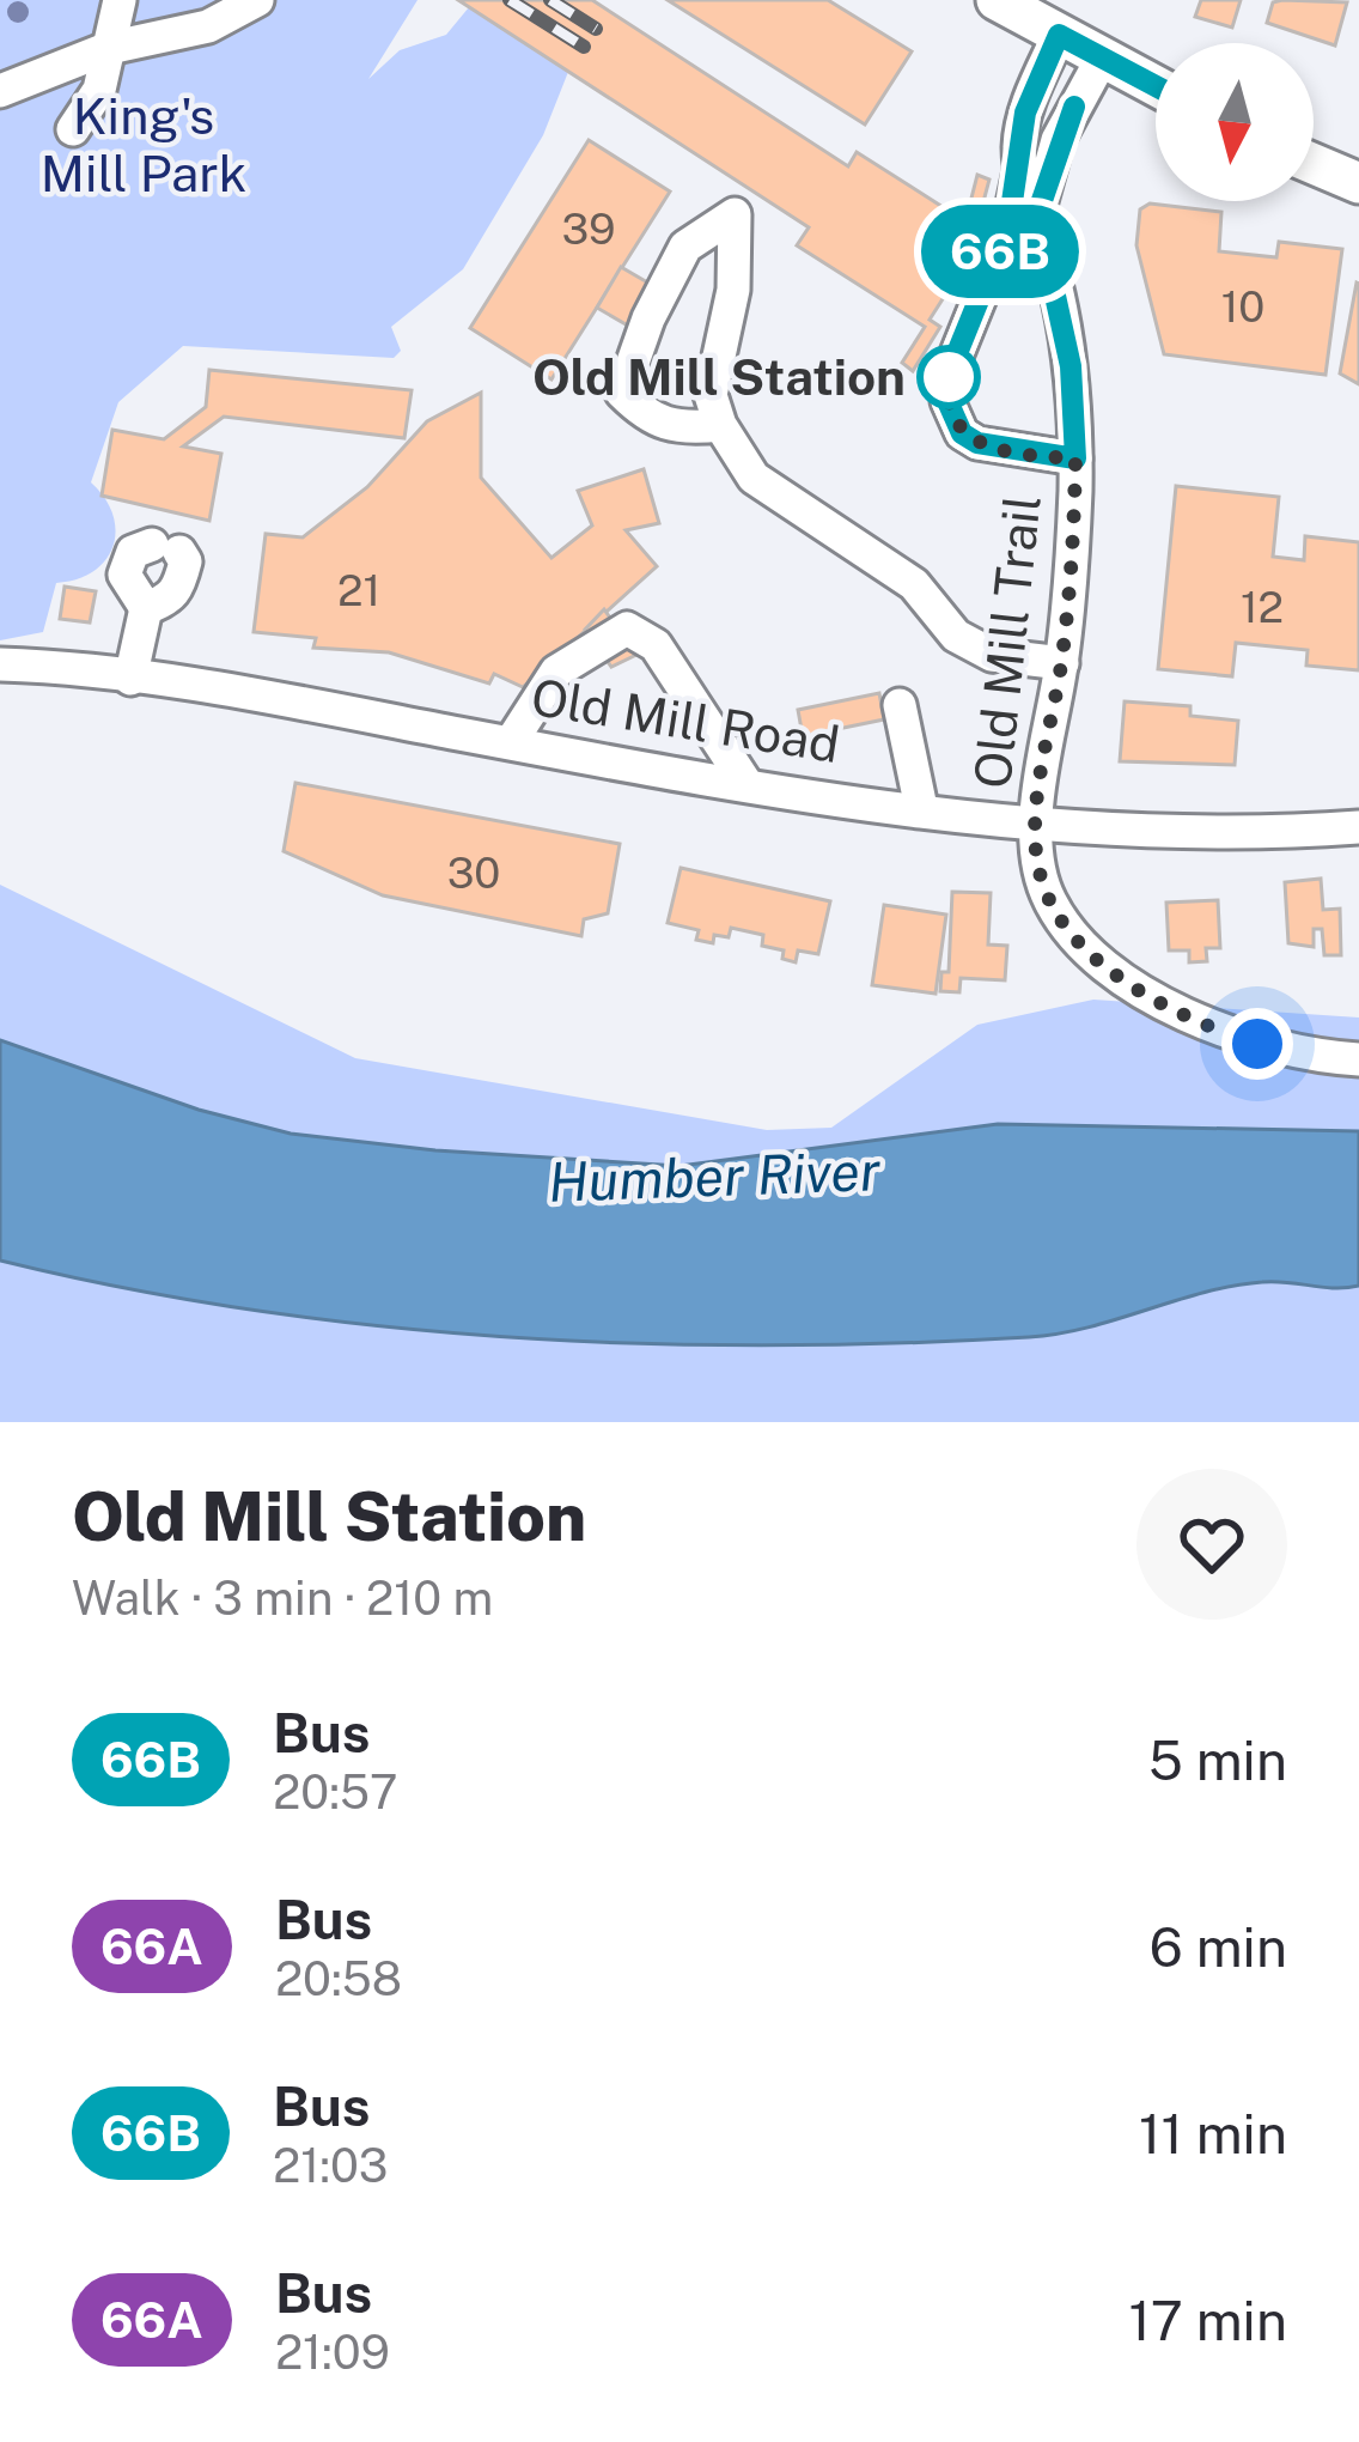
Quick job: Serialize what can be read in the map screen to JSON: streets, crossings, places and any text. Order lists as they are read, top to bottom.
{
  "streets": {
    "street": ["Old Mill Trail", "Old Mill Road"]
  },
  "crossings": [
    ["Old Mill Trail", "Old Mill Road"]
  ],
  "water": ["Humber River"],
  "parks": ["King's Mill Park"],
  "places": ["Old Mill Station"],
  "lines": ["bus line 66B"],
  "house_numbers": [
    "39",
    "10",
    "21",
    "12",
    "30"
  ],
  "north": "bottom",
  "page": {
    "on_map": "66B",
    "heading": ["Old Mill Station", "Walk · 3 min · 210 m"],
    "list": [
      {
        "mark": "66B",
        "name": "Bus",
        "note": "20:57",
        "value": "5 min"
      },
      {
        "mark": "66A",
        "name": "Bus",
        "note": "20:58",
        "value": "6 min"
      },
      {
        "mark": "66B",
        "name": "Bus",
        "note": "21:03",
        "value": "11 min"
      },
      {
        "mark": "66A",
        "name": "Bus",
        "note": "21:09",
        "value": "17 min"
      }
    ]
  }
}
